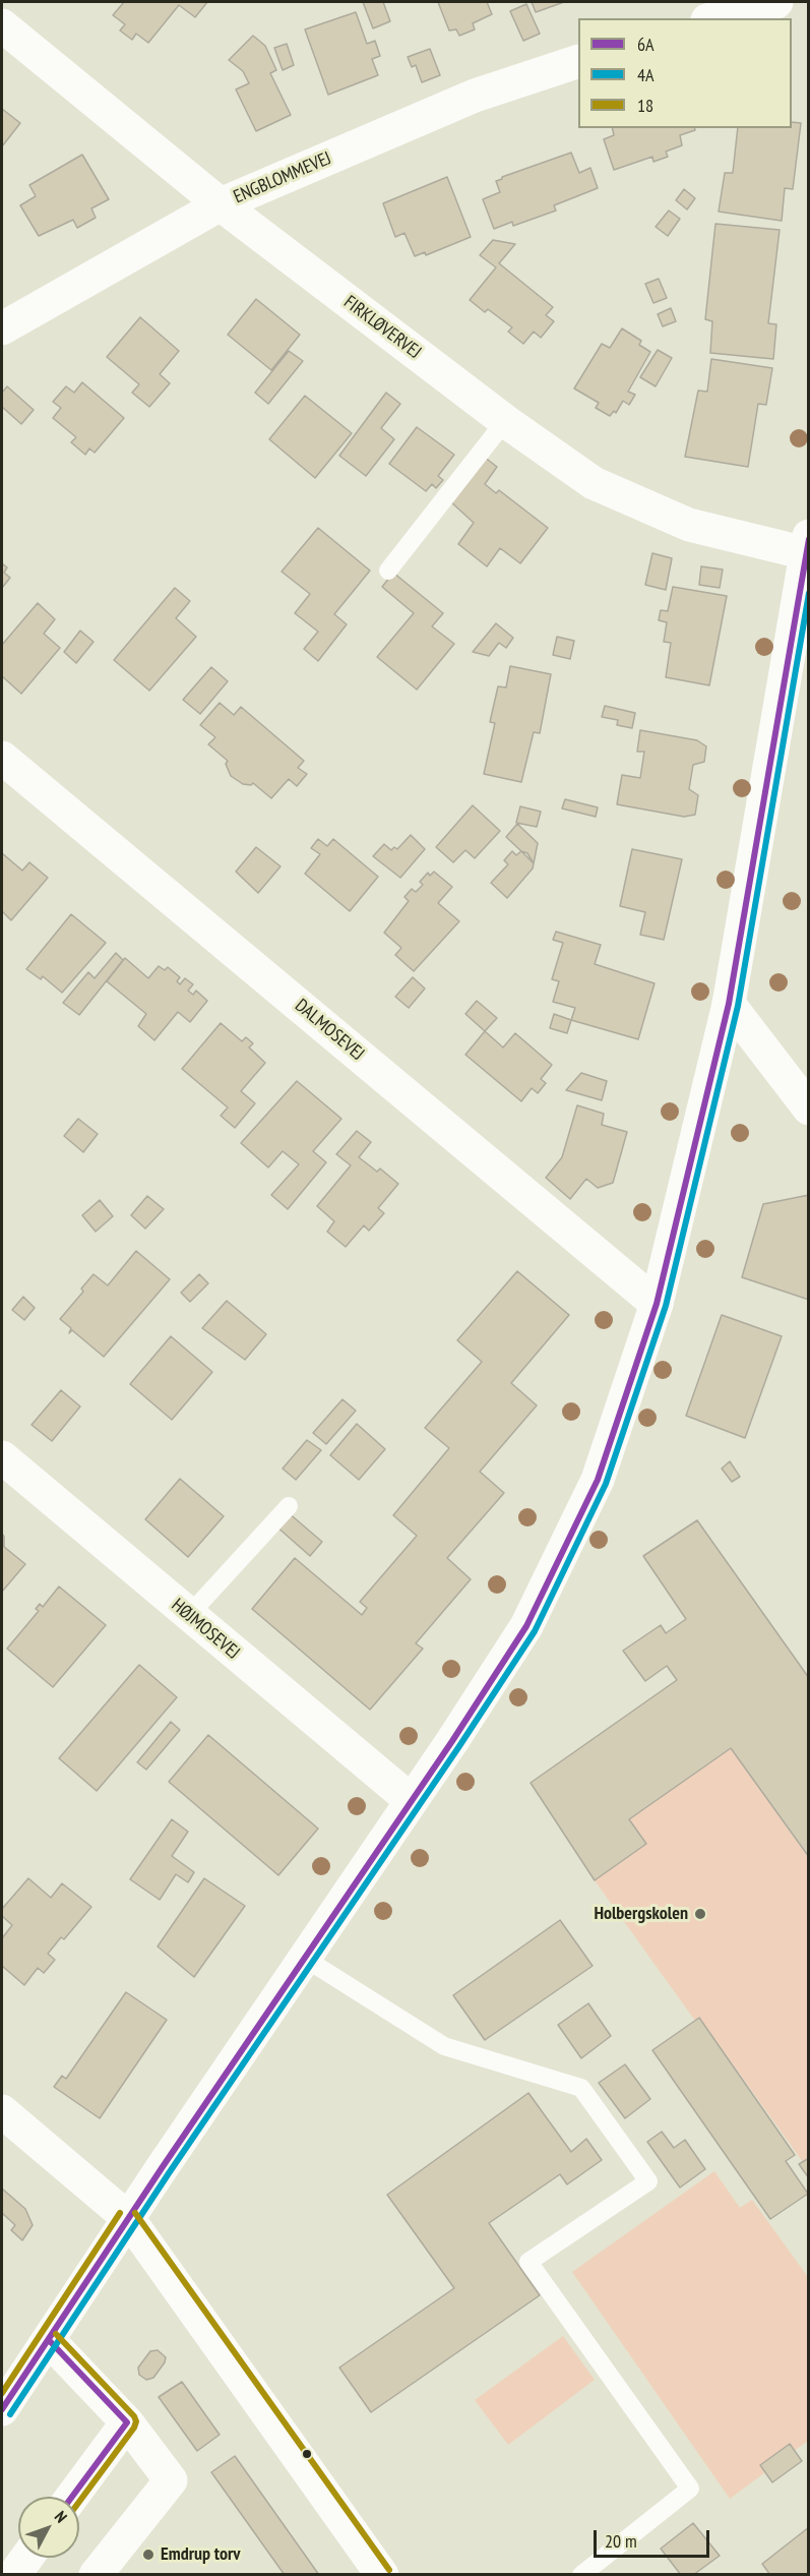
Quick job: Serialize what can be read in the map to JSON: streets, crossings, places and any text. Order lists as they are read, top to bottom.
{
  "streets": {
    "street": [
      "ENGBLOMMEVEJ",
      "FIRKLØVERVEJ",
      "DALMOSEVEJ",
      "HØJMOSEVEJ"
    ]
  },
  "crossings": [
    ["ENGBLOMMEVEJ", "FIRKLØVERVEJ"]
  ],
  "places": ["Holbergskolen", "Emdrup torv"],
  "lines": ["transit line 6A", "transit line 4A", "transit line 18"],
  "legend": ["6A", "4A", "18"],
  "scale_bar": "20 m",
  "north": "top right"
}
